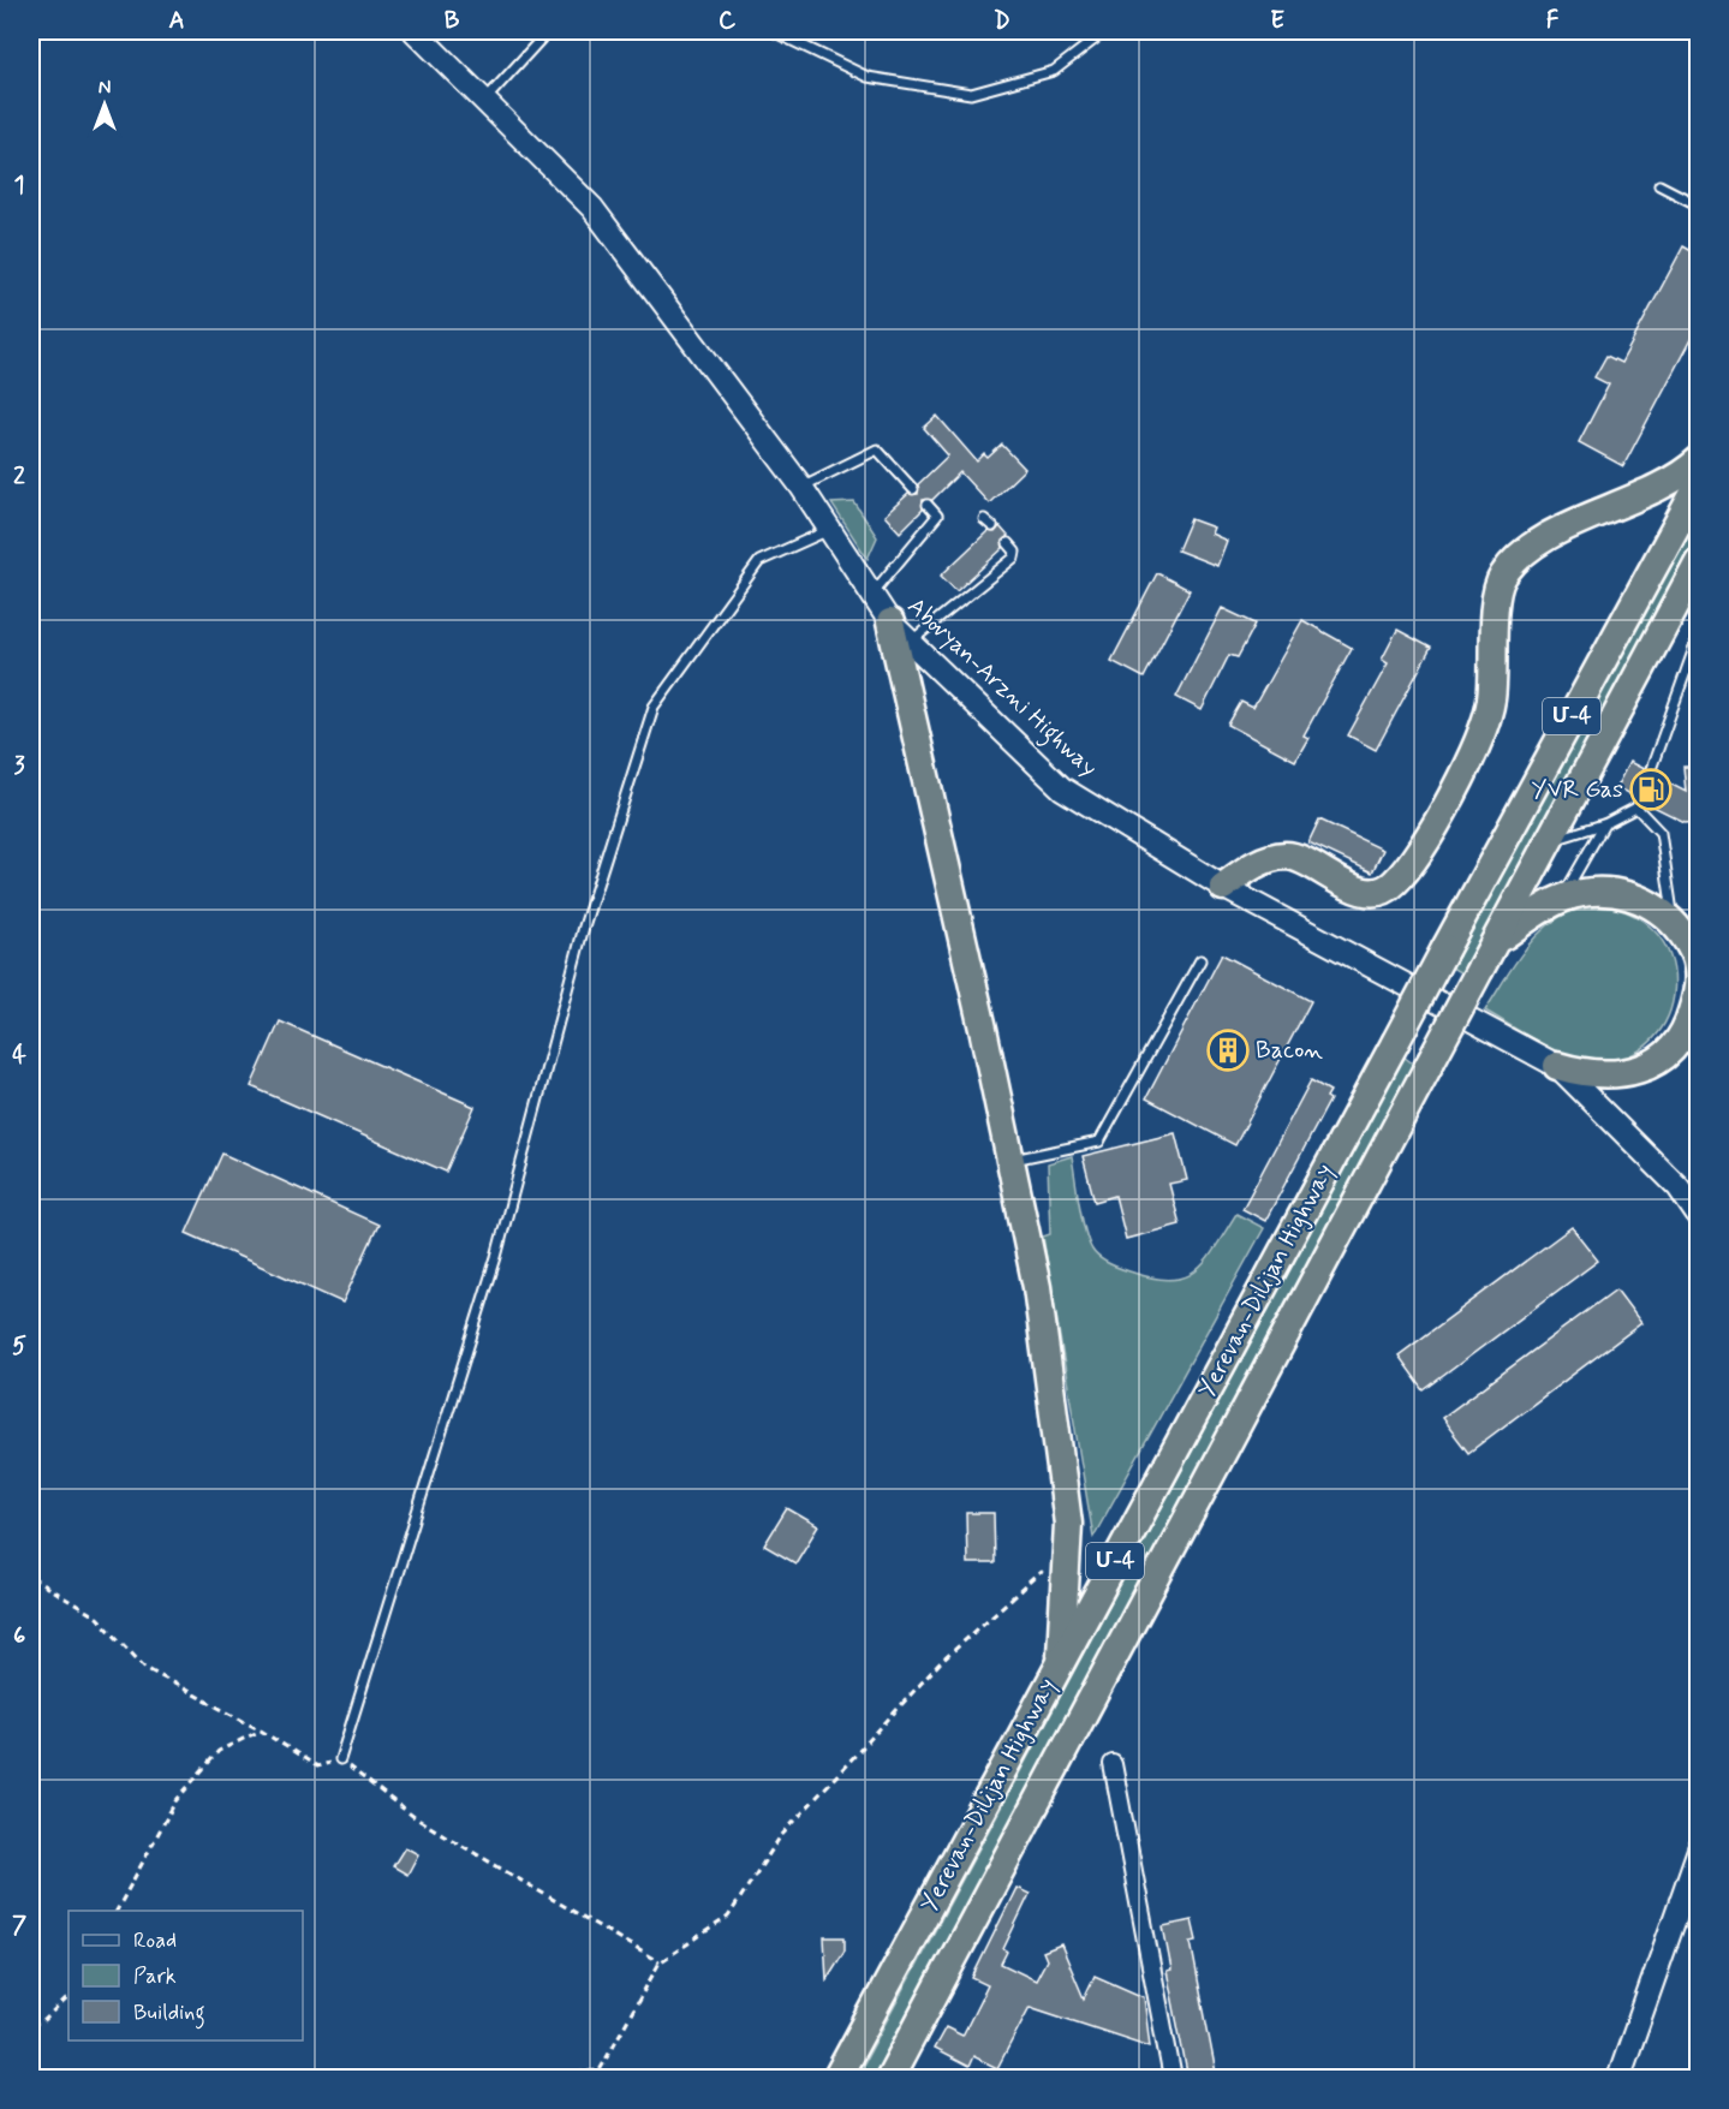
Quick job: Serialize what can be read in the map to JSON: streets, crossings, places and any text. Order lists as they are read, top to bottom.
{
  "streets": {
    "highway": ["Մ-4", "Yerevan-Dilijan Highway"],
    "main road": ["Abovyan-Arzni Highway"]
  },
  "places": {
    "fuel station": ["YVR Gas"],
    "building": ["Bacon"]
  },
  "legend": ["Road", "Park", "Building"],
  "north": "top",
  "grid": {
    "columns": [
      "A",
      "B",
      "C",
      "D",
      "E",
      "F"
    ],
    "rows": [
      "1",
      "2",
      "3",
      "4",
      "5",
      "6",
      "7"
    ]
  }
}
